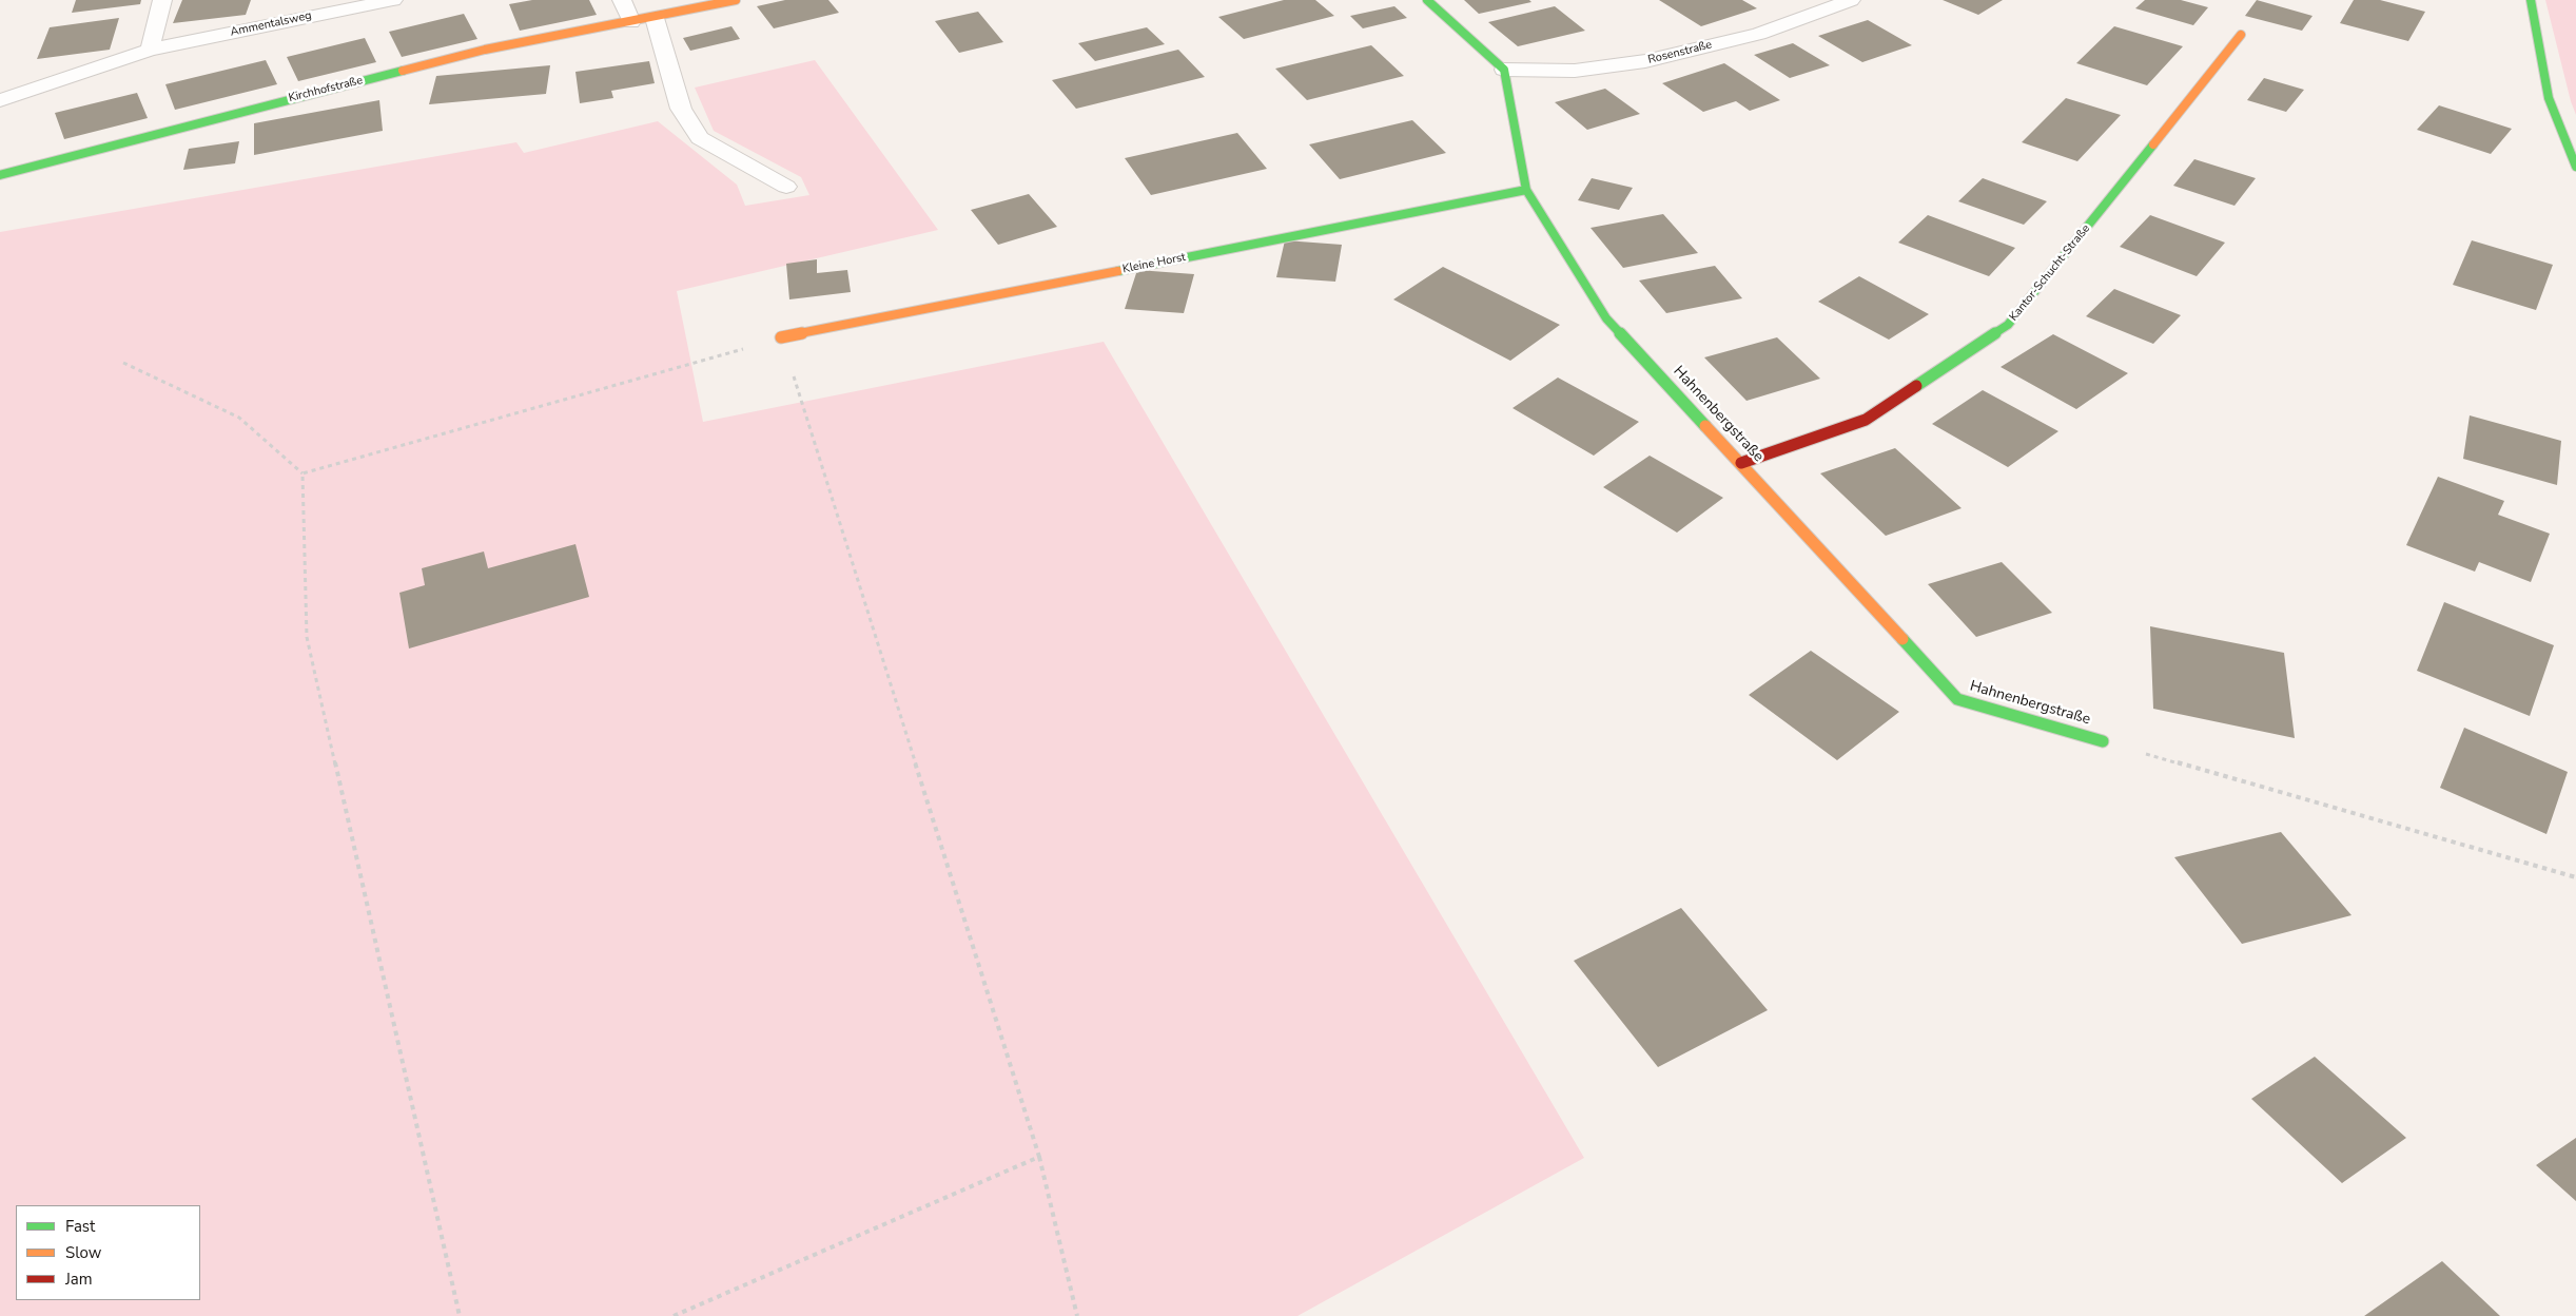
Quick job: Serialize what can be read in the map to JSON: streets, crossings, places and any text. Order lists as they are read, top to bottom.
{
  "streets": {
    "street": [
      "Ammentalsweg",
      "Rosenstraße",
      "Kirchhofstraße",
      "Kleine Horst",
      "Kantor-Schucht-Straße",
      "Hahnenbergstraße"
    ]
  },
  "crossings": [
    ["Rosenstraße", "Hahnenbergstraße"],
    ["Kleine Horst", "Hahnenbergstraße"],
    ["Kantor-Schucht-Straße", "Hahnenbergstraße"]
  ],
  "legend": ["Fast", "Slow", "Jam"]
}
